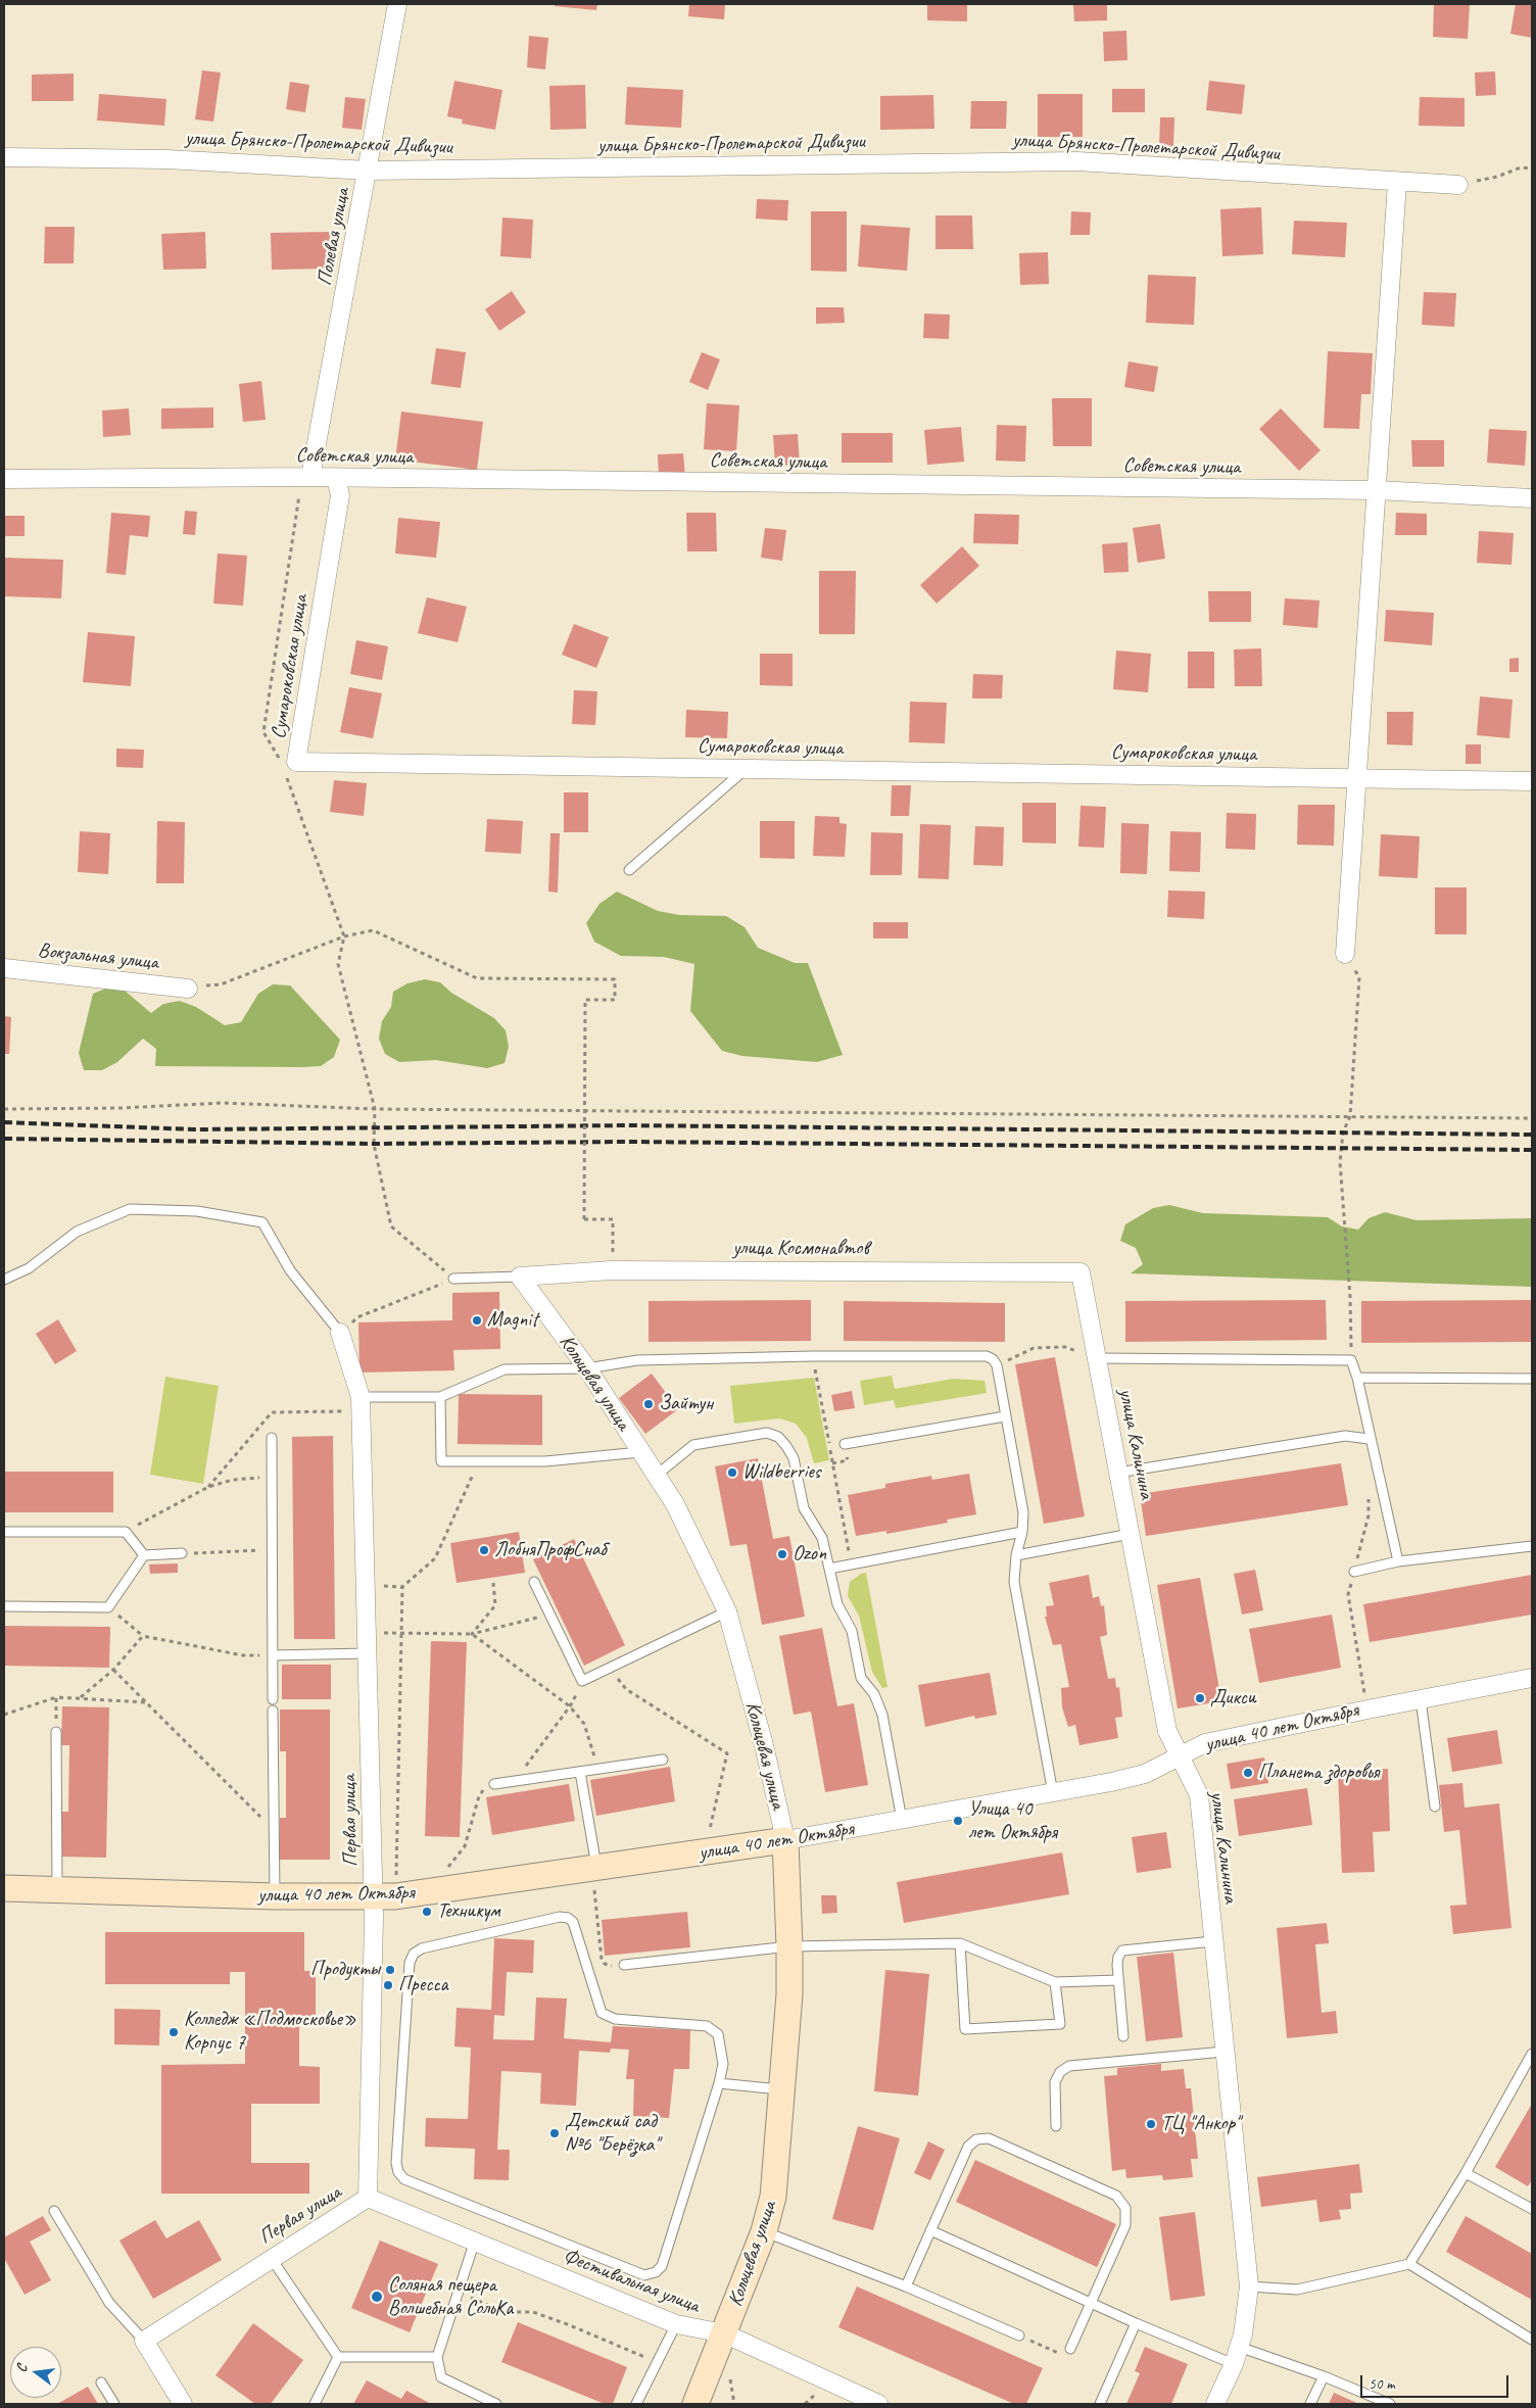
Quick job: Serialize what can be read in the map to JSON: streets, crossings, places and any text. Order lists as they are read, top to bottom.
{
  "streets": {
    "street": [
      "улица Брянско-Пролетарской Дивизии",
      "Полевая улица",
      "Советская улица",
      "Сумароковская улица",
      "Вокзальная улица",
      "улица Космонавтов",
      "Кольцевая улица",
      "улица Калинина",
      "улица 40 лет Октября",
      "Первая улица",
      "Фестивальная улица"
    ]
  },
  "crossings": [
    ["улица Брянско-Пролетарской Дивизии", "Полевая улица"],
    ["Полевая улица", "Советская улица"],
    ["Советская улица", "Сумароковская улица"],
    ["улица Космонавтов", "Кольцевая улица"],
    ["улица Космонавтов", "улица Калинина"],
    ["Кольцевая улица", "улица 40 лет Октября"],
    ["Кольцевая улица", "Фестивальная улица"],
    ["улица Калинина", "улица 40 лет Октября"],
    ["улица 40 лет Октября", "Первая улица"],
    ["Первая улица", "Фестивальная улица"]
  ],
  "places": [
    "Magnit",
    "Зайтун",
    "Wildberries",
    "ЛобняПрофСнаб",
    "Ozon",
    "Дикси",
    "Планета здоровья",
    "Улица 40 лет Октября",
    "Техникум",
    "Продукты",
    "Пресса",
    "Колледж «Подмосковье» Корпус 7",
    "ТЦ \"Анкор\"",
    "Детский сад №6 \"Берёзка\"",
    "Соляная пещера Волшебная СольКа"
  ],
  "scale_bar": "50 m",
  "north": "left"
}
